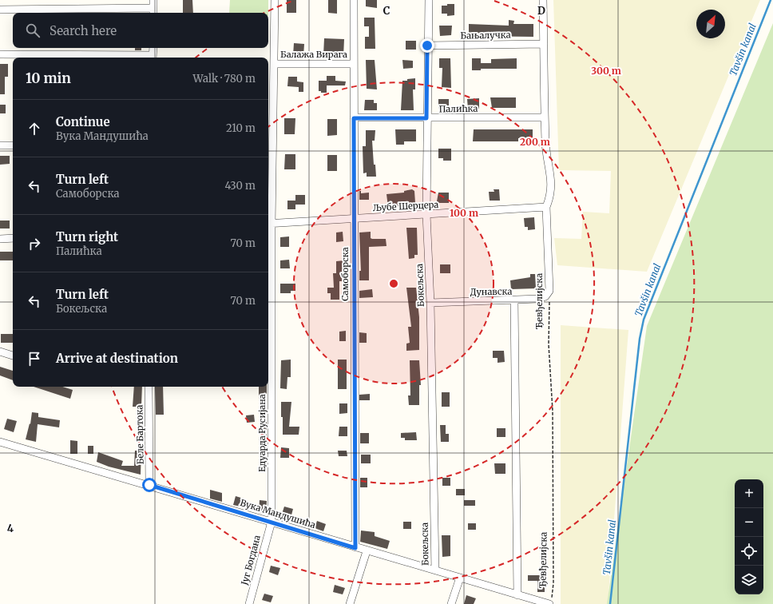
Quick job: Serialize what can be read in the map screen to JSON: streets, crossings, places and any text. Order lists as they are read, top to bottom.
{
  "streets": {
    "street": [
      "Бањалучка",
      "Балажа Вирага",
      "Палићка",
      "Љубе Шерцера",
      "Самоборска",
      "Бокељска",
      "Дунавска",
      "Ђевђелијска",
      "Едуарда Русијана",
      "Беле Бартока",
      "Вука Мандушића",
      "Југ Богдана"
    ]
  },
  "crossings": [
    ["Бањалучка", "Бокељска"],
    ["Бањалучка", "Ђевђелијска"],
    ["Балажа Вирага", "Самоборска"],
    ["Балажа Вирага", "Едуарда Русијана"],
    ["Палићка", "Самоборска"],
    ["Палићка", "Бокељска"],
    ["Палићка", "Ђевђелијска"],
    ["Љубе Шерцера", "Самоборска"],
    ["Љубе Шерцера", "Бокељска"],
    ["Љубе Шерцера", "Ђевђелијска"],
    ["Љубе Шерцера", "Едуарда Русијана"],
    ["Самоборска", "Вука Мандушића"],
    ["Бокељска", "Дунавска"],
    ["Бокељска", "Вука Мандушића"],
    ["Дунавска", "Ђевђелијска"],
    ["Ђевђелијска", "Вука Мандушића"],
    ["Едуарда Русијана", "Вука Мандушића"],
    ["Едуарда Русијана", "Југ Богдана"],
    ["Беле Бартока", "Вука Мандушића"],
    ["Вука Мандушића", "Југ Богдана"]
  ],
  "water": ["Tavšin kanal"],
  "north": "top right",
  "page": {
    "search": "Search here",
    "heading": ["10 min", "Walk · 780 m"],
    "list": [
      ["Continue", "Вука Мандушића", "210 m"],
      ["Turn left", "Самоборска", "430 m"],
      ["Turn right", "Палићка", "70 m"],
      ["Turn left", "Бокељска", "70 m"],
      "Arrive at destination"
    ],
    "map_buttons": ["+", "−"]
  },
  "grid": {
    "columns": ["C", "D"],
    "rows": ["4"]
  },
  "rings": ["300 m", "200 m", "100 m"]
}
